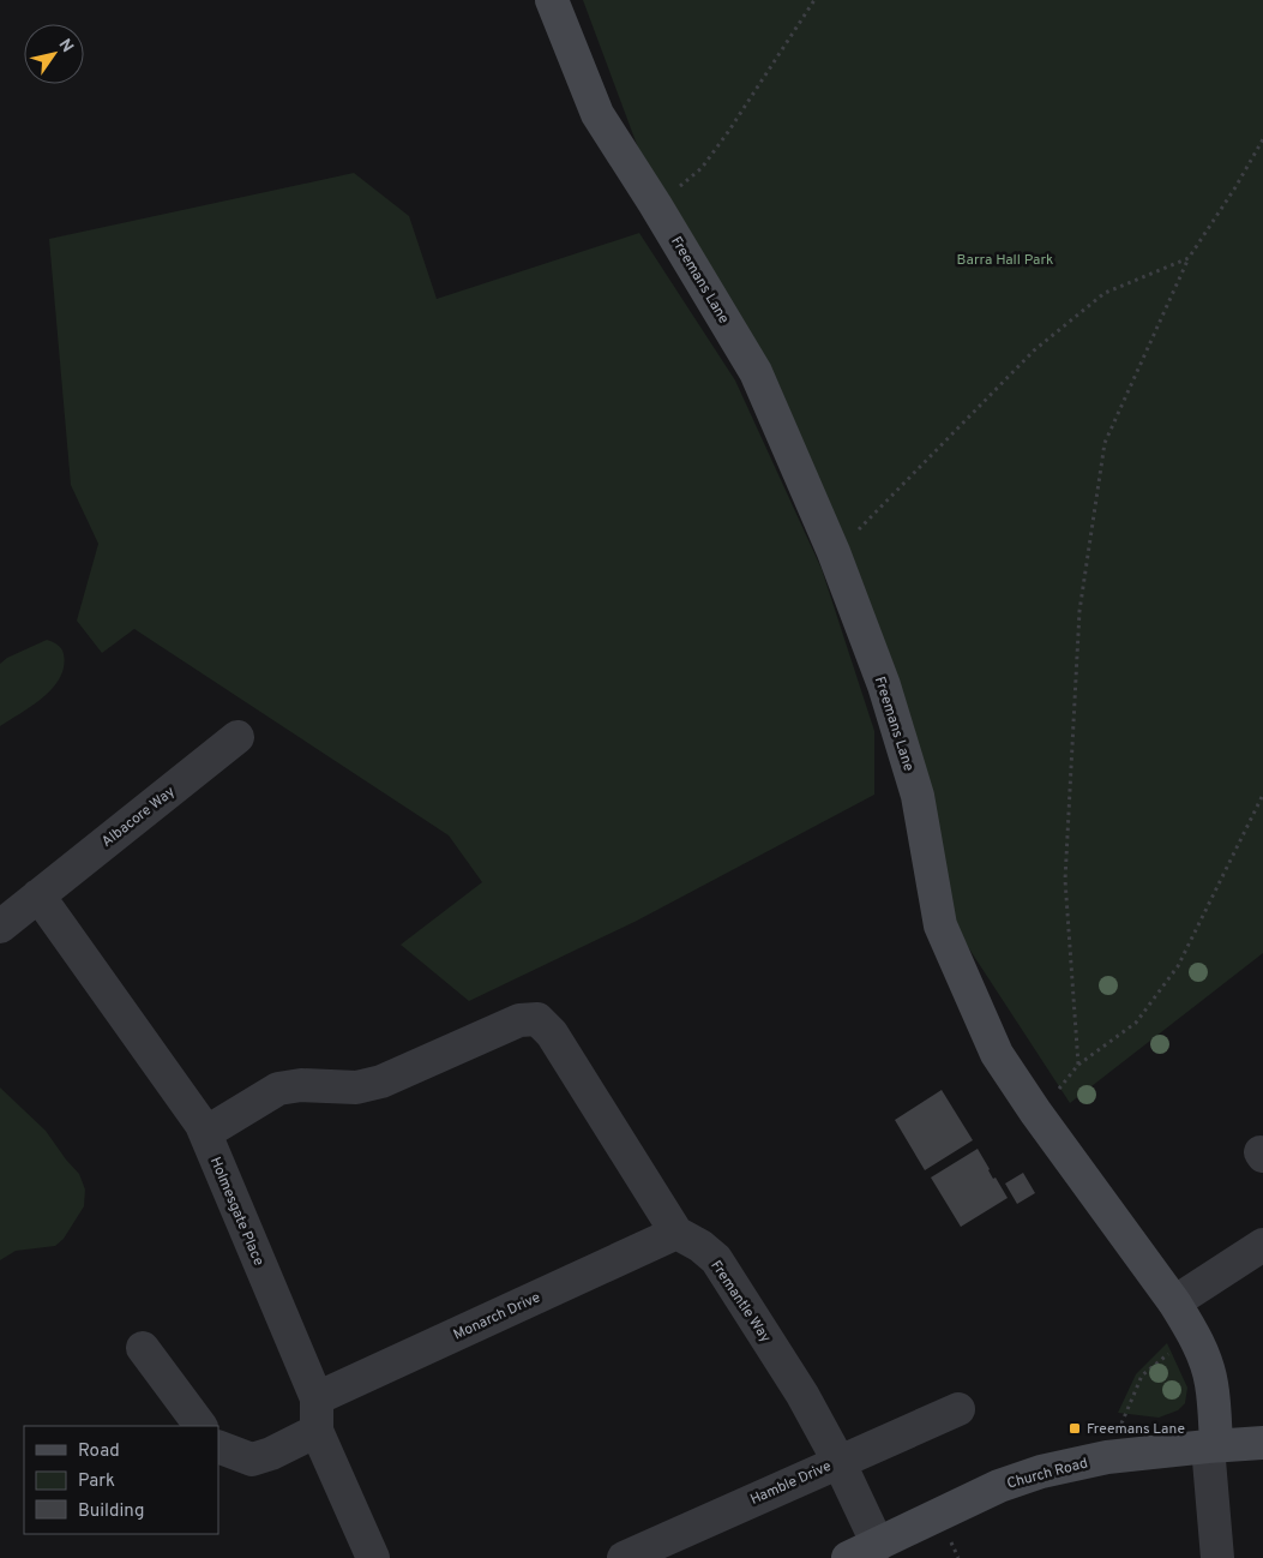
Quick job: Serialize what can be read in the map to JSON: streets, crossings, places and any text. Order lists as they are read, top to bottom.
{
  "streets": {
    "street": [
      "Freemans Lane",
      "Albacore Way",
      "Holmesgate Place",
      "Fremantle Way",
      "Monarch Drive",
      "Church Road",
      "Hamble Drive"
    ]
  },
  "crossings": [
    ["Freemans Lane", "Church Road"],
    ["Albacore Way", "Holmesgate Place"],
    ["Holmesgate Place", "Fremantle Way"],
    ["Holmesgate Place", "Monarch Drive"],
    ["Fremantle Way", "Monarch Drive"],
    ["Fremantle Way", "Church Road"],
    ["Fremantle Way", "Hamble Drive"]
  ],
  "parks": ["Barra Hall Park"],
  "places": {
    "transit": ["Freemans Lane"]
  },
  "legend": ["Road", "Park", "Building"],
  "north": "top right"
}
